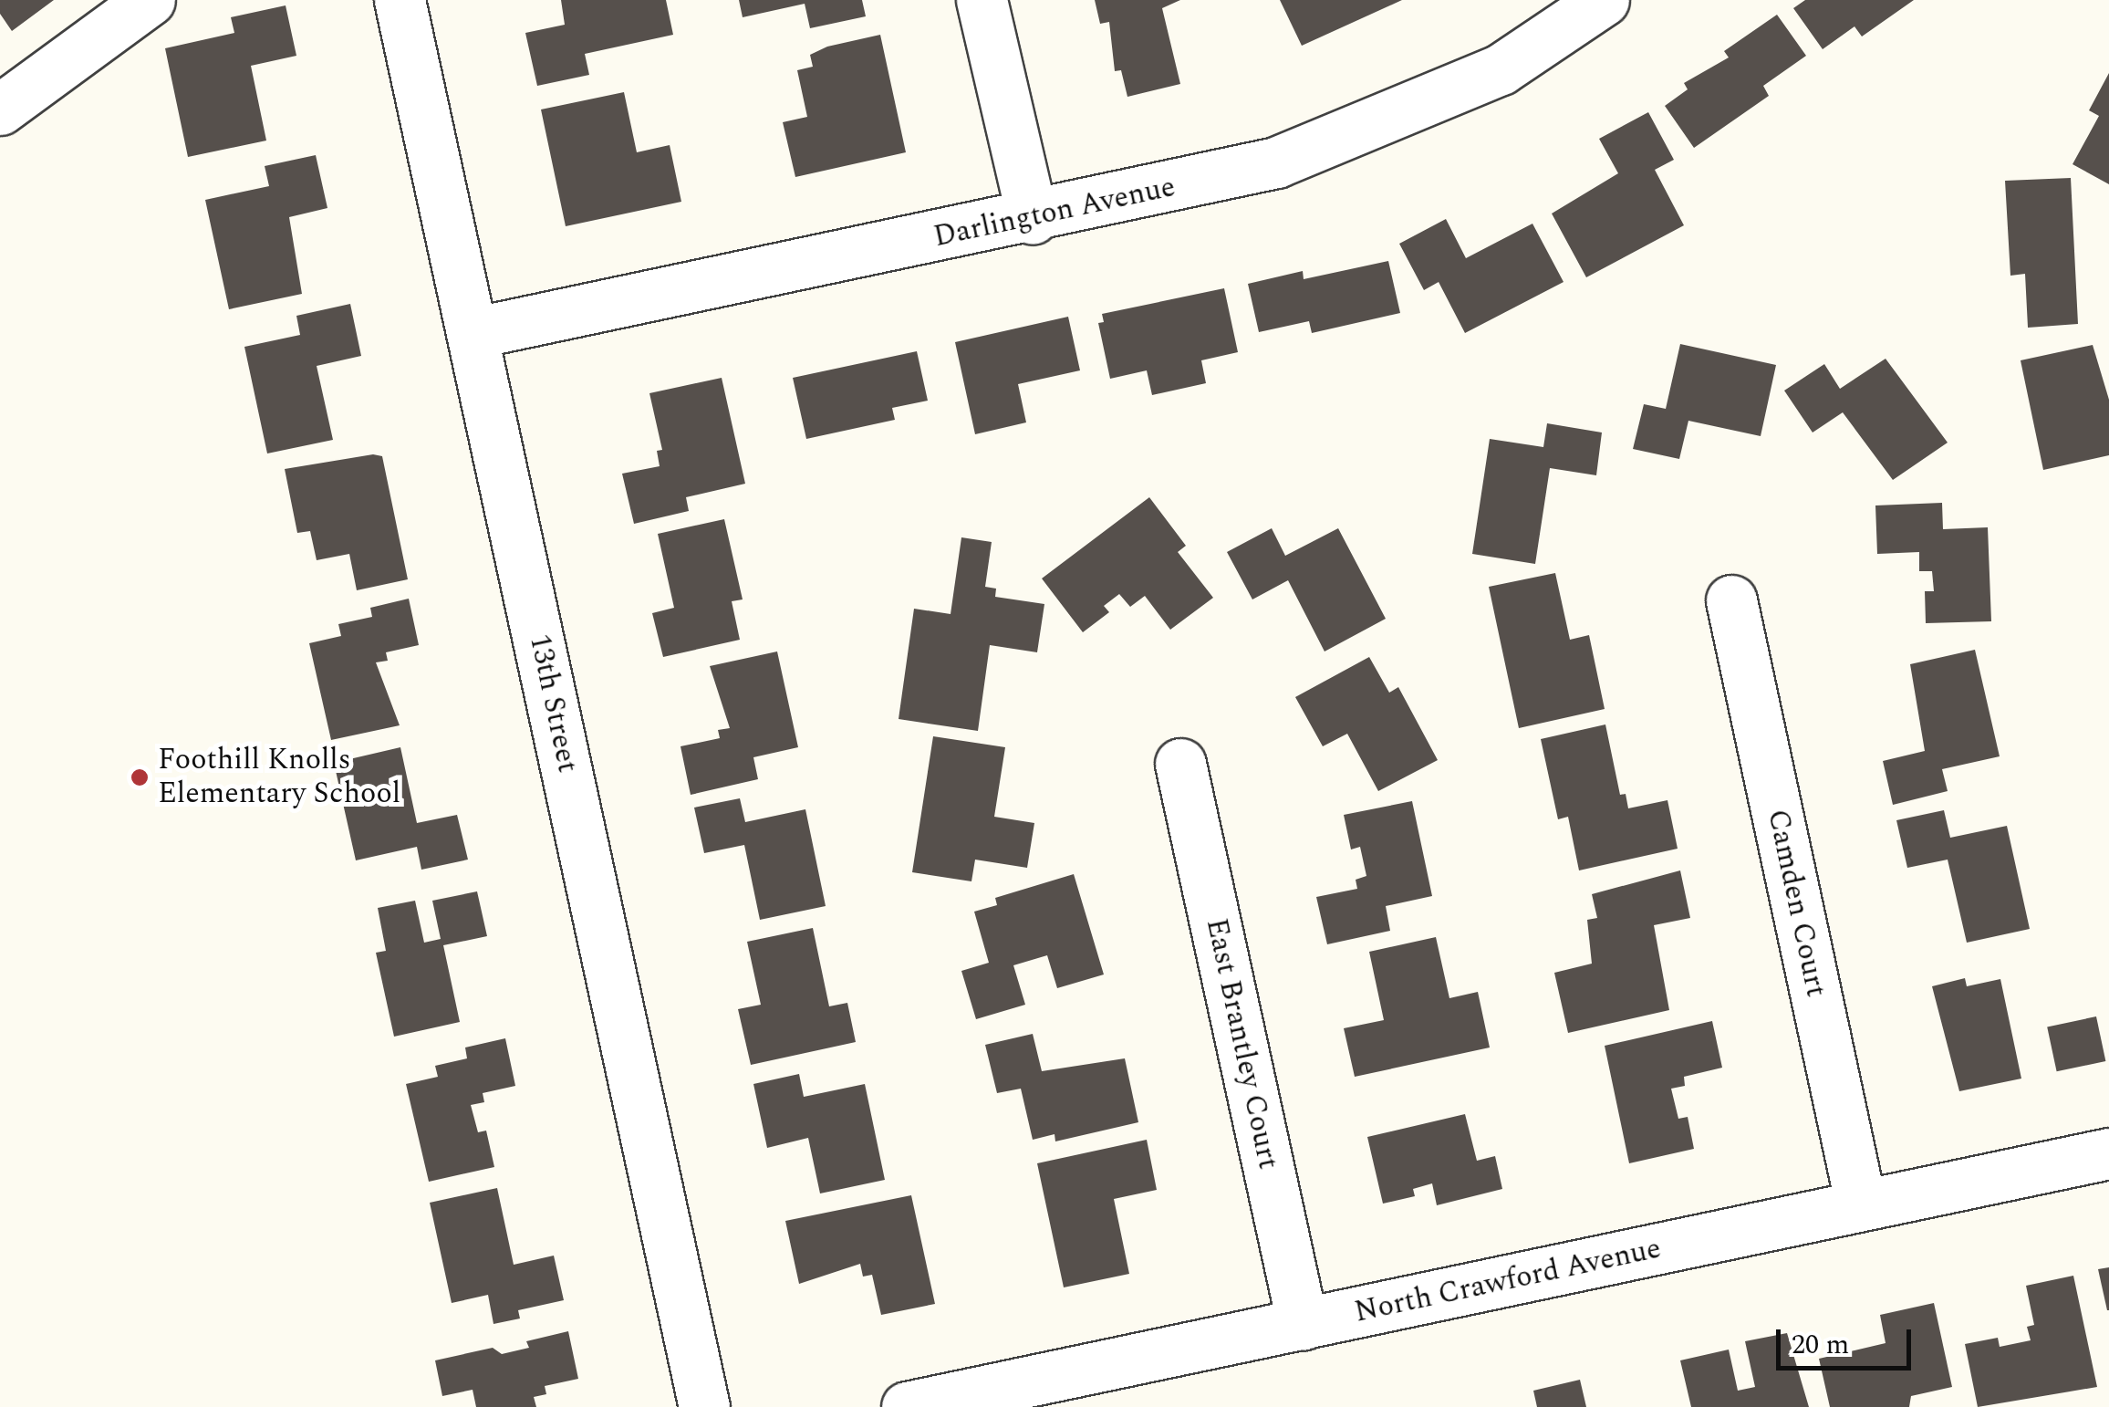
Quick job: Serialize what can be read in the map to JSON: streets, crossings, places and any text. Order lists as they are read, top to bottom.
{
  "streets": {
    "street": [
      "Darlington Avenue",
      "13th Street",
      "Camden Court",
      "East Brantley Court",
      "North Crawford Avenue"
    ]
  },
  "crossings": [
    ["Darlington Avenue", "13th Street"],
    ["Camden Court", "North Crawford Avenue"],
    ["East Brantley Court", "North Crawford Avenue"]
  ],
  "places": ["Foothill Knolls Elementary School"],
  "scale_bar": "20 m"
}
